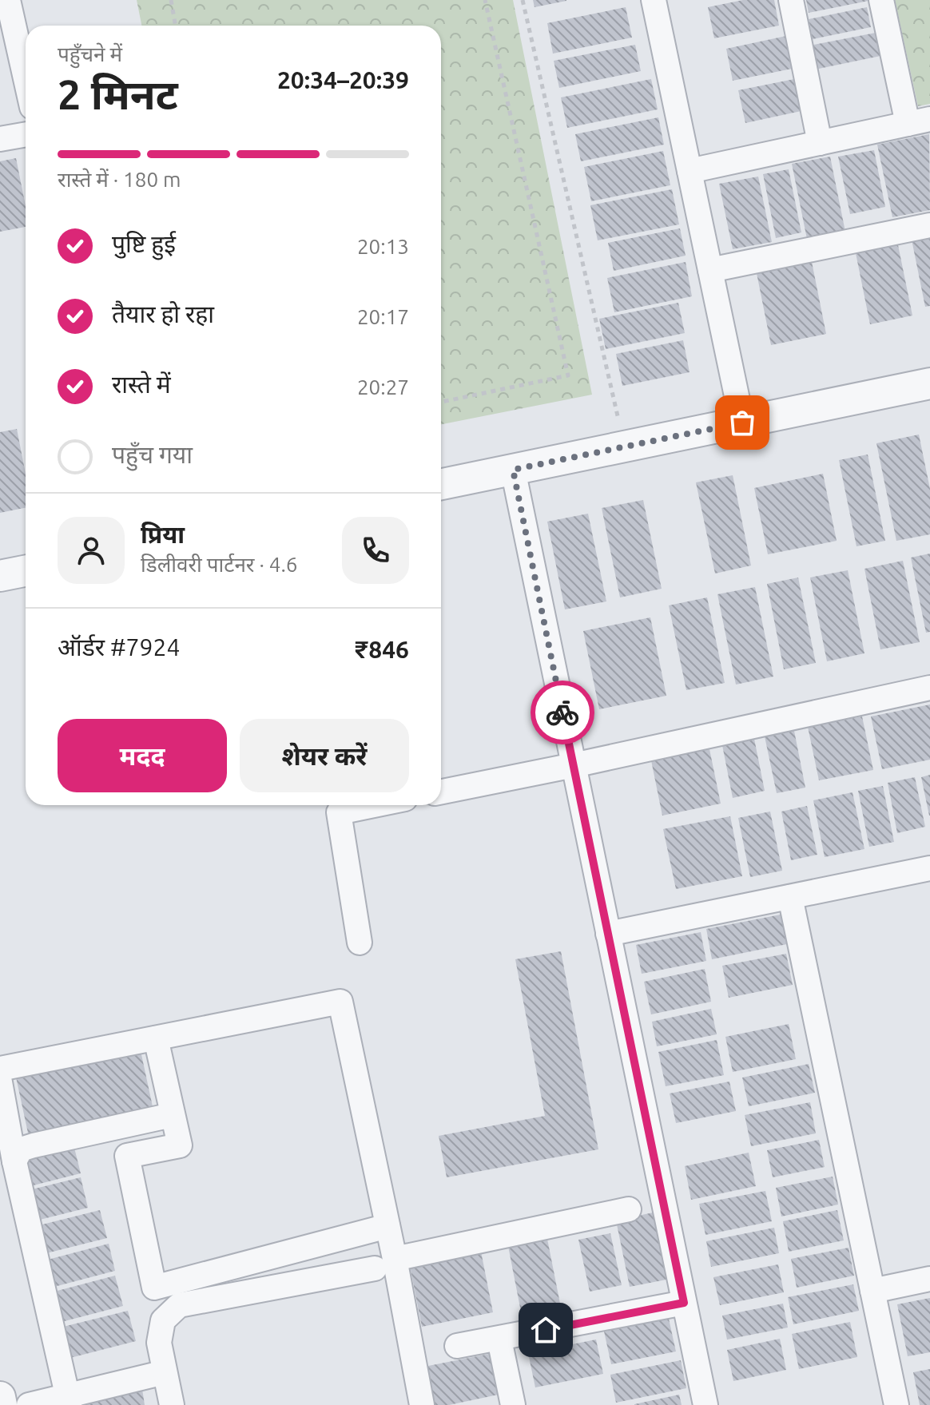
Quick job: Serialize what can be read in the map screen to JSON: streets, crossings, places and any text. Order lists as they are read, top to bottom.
{
  "page": {
    "heading": ["2 मिनट", "पहुँचने में", "20:34–20:39"],
    "panel": [
      "प्रिया",
      "डिलीवरी पार्टनर · 4.6",
      "ऑर्डर #7924",
      "₹846"
    ],
    "bar": "रास्ते में · 180 m",
    "list": [
      ["पुष्टि हुई", "20:13"],
      ["तैयार हो रहा", "20:17"],
      ["रास्ते में", "20:27"],
      "पहुँच गया"
    ],
    "buttons": ["मदद", "शेयर करें"]
  }
}
